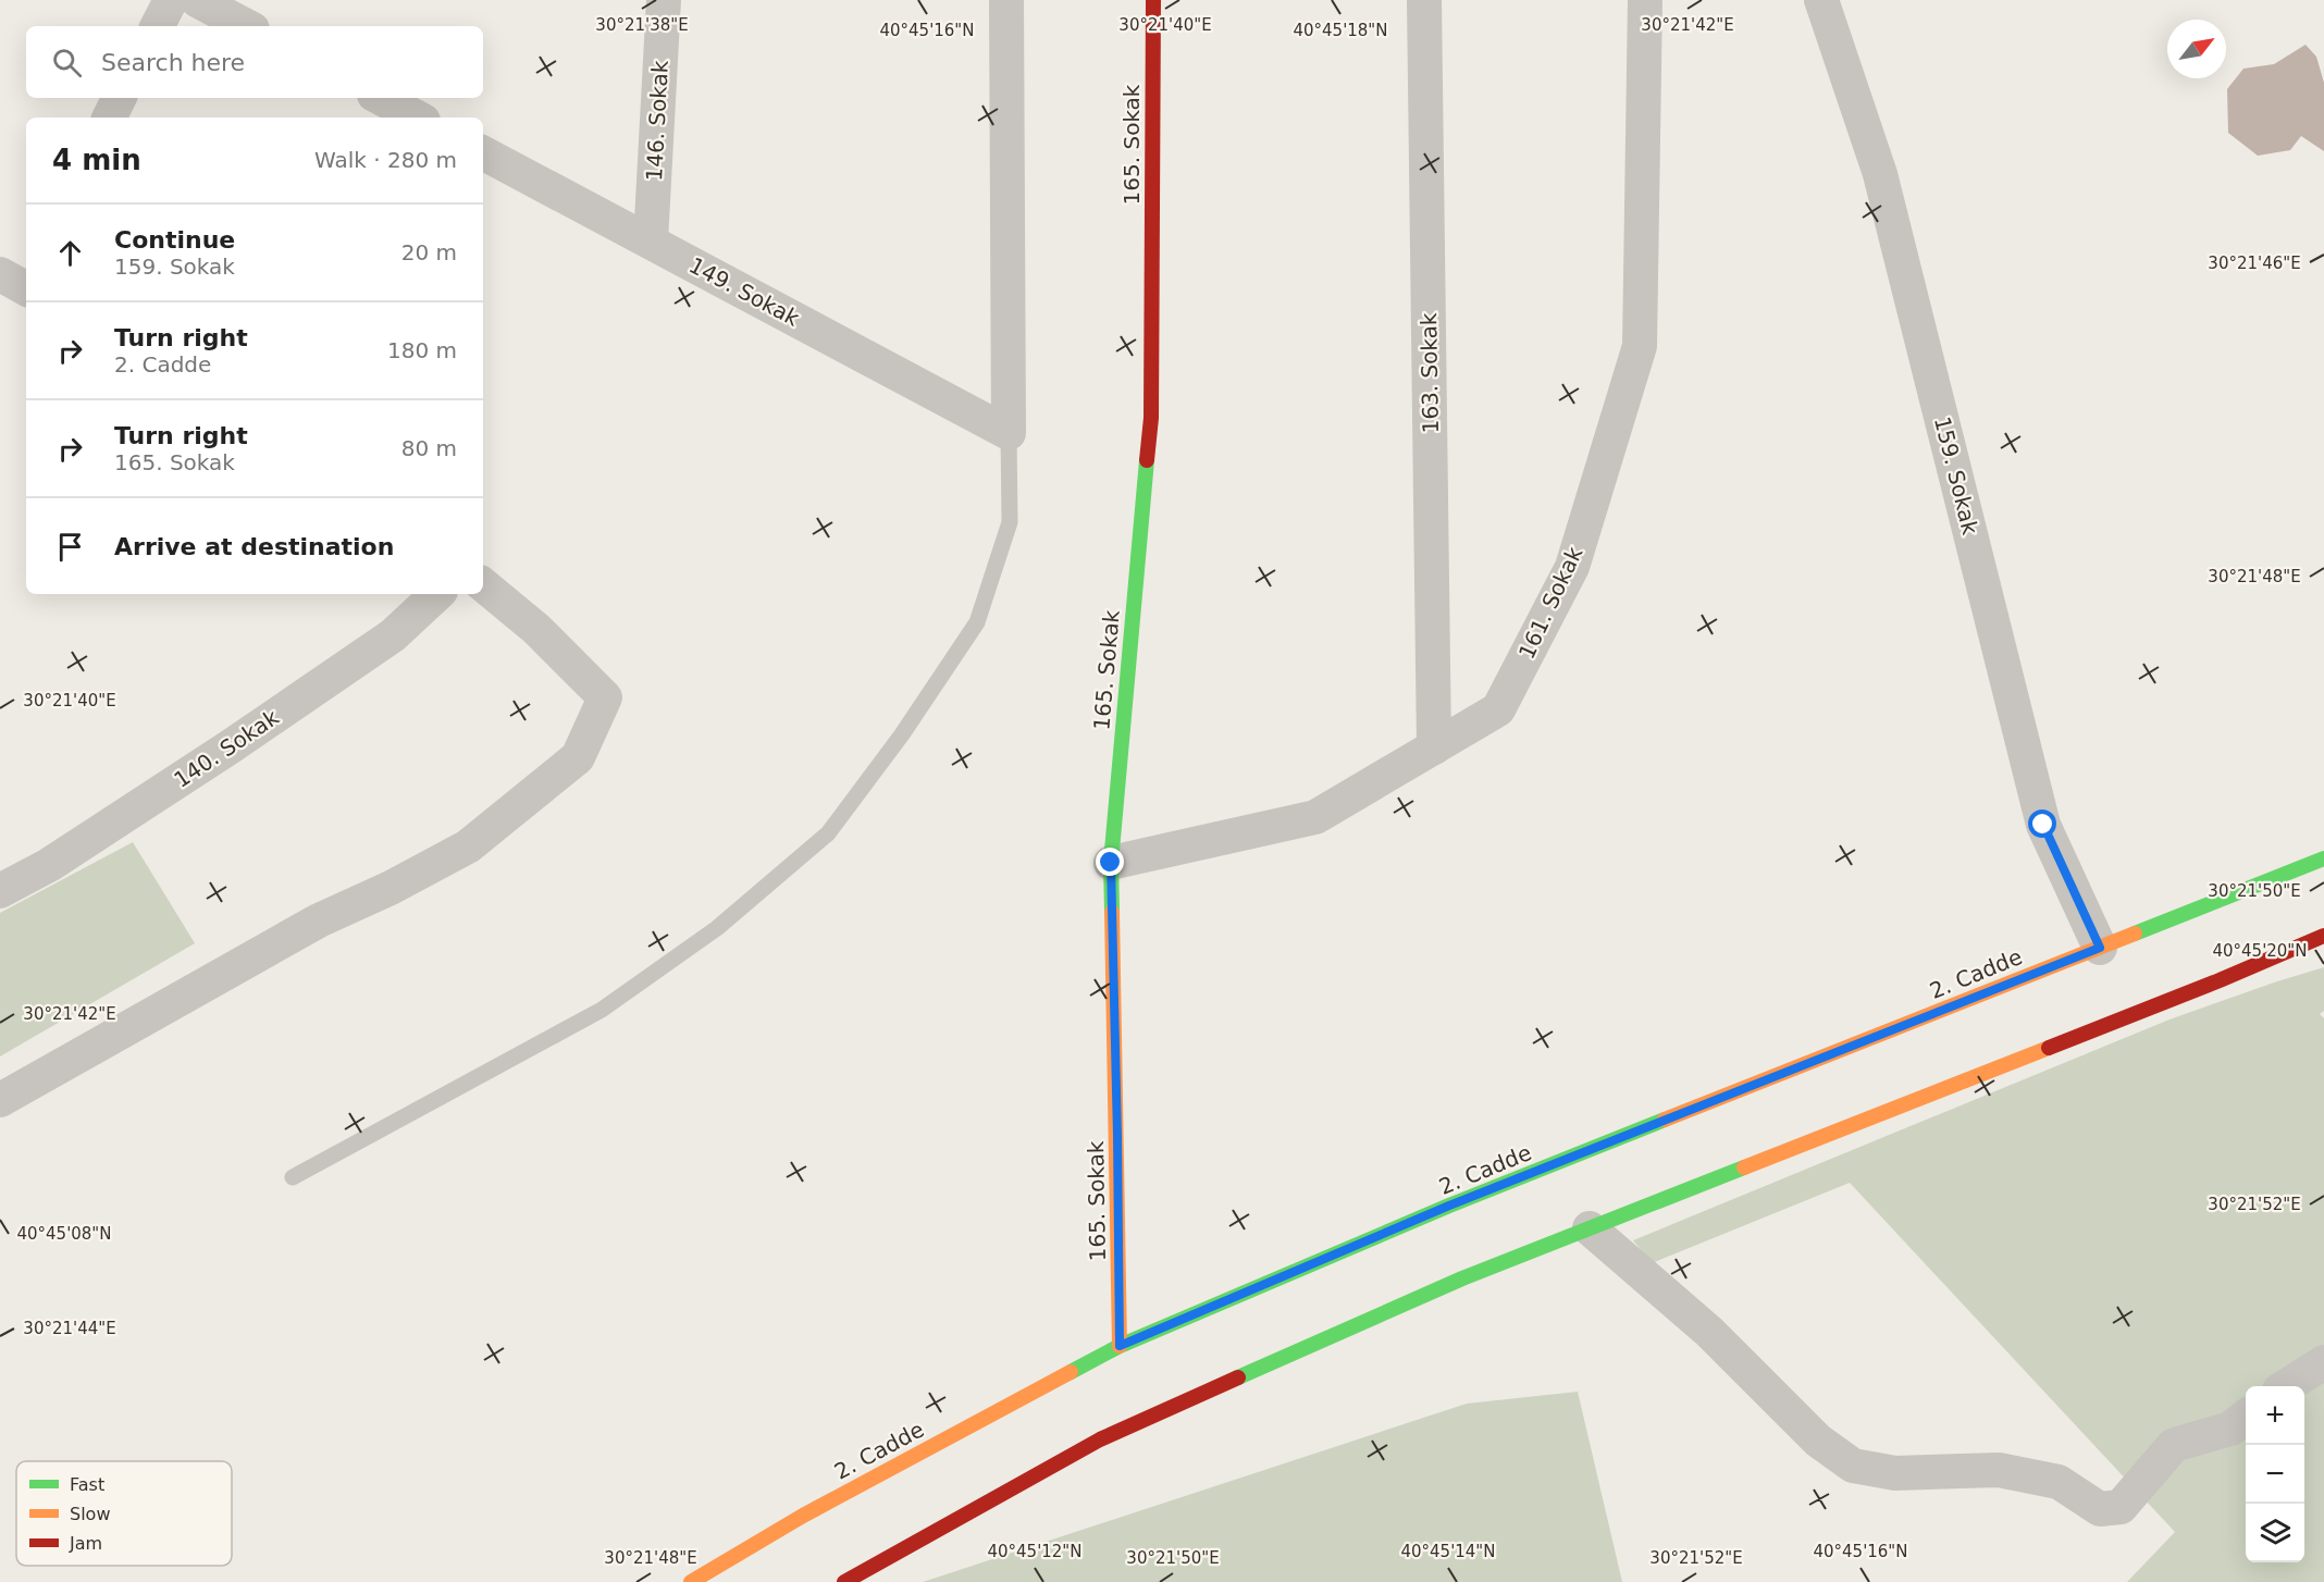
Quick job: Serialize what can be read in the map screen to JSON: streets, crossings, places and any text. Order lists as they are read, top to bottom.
{
  "streets": {
    "main road": ["165. Sokak", "2. Cadde"],
    "street": [
      "146. Sokak",
      "149. Sokak",
      "163. Sokak",
      "159. Sokak",
      "161. Sokak",
      "140. Sokak"
    ]
  },
  "crossings": [
    ["146. Sokak", "149. Sokak"],
    ["165. Sokak", "161. Sokak"],
    ["165. Sokak", "2. Cadde"],
    ["163. Sokak", "161. Sokak"],
    ["159. Sokak", "2. Cadde"]
  ],
  "legend": ["Fast", "Slow", "Jam"],
  "north": "top right",
  "page": {
    "search": "Search here",
    "heading": ["4 min", "Walk · 280 m"],
    "list": [
      ["Continue", "159. Sokak", "20 m"],
      ["Turn right", "2. Cadde", "180 m"],
      ["Turn right", "165. Sokak", "80 m"],
      "Arrive at destination"
    ],
    "map_buttons": ["+", "−"]
  },
  "coordinates": [
    "30°21'38\"E",
    "30°21'40\"E",
    "30°21'42\"E",
    "40°45'16\"N",
    "40°45'18\"N",
    "30°21'46\"E",
    "30°21'48\"E",
    "30°21'50\"E",
    "40°45'20\"N",
    "30°21'52\"E",
    "40°45'08\"N",
    "30°21'44\"E",
    "40°45'12\"N",
    "40°45'14\"N"
  ]
}
